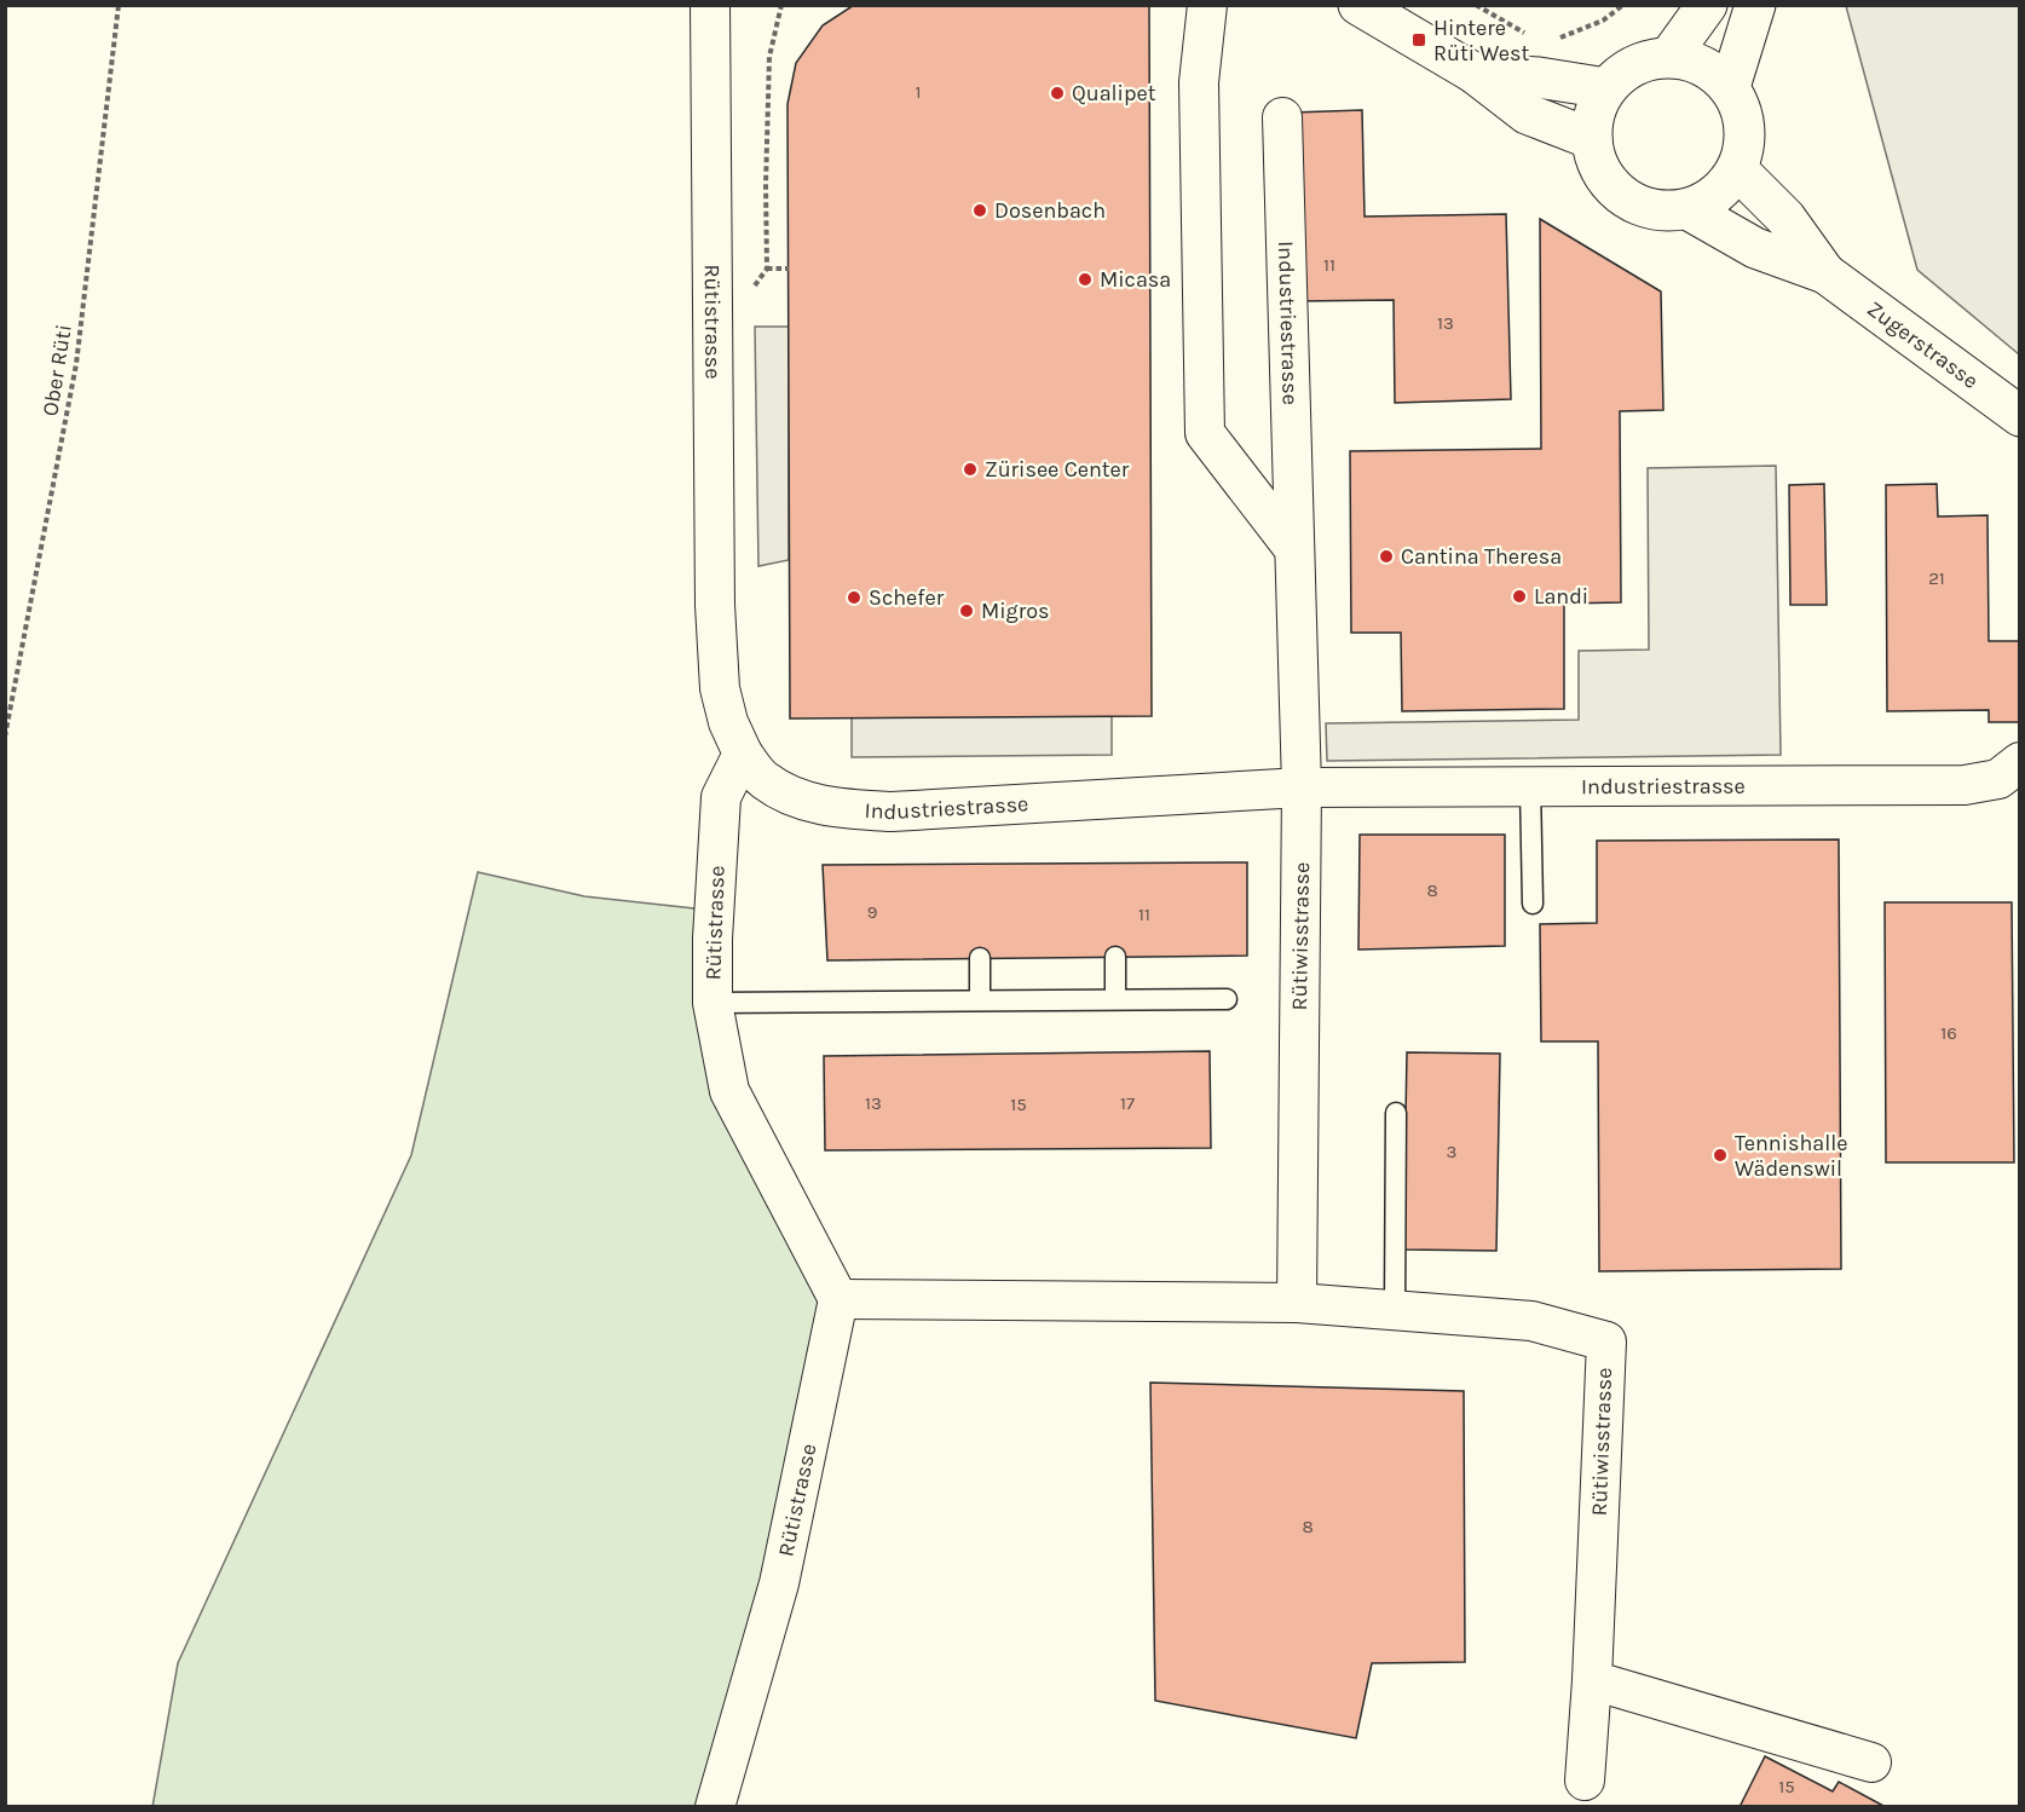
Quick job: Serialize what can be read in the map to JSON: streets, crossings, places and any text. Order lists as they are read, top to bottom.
{
  "streets": {
    "main road": ["Zugerstrasse"],
    "street": ["Industriestrasse", "Rütistrasse", "Rütiwisstrasse"],
    "path": ["Ober Rüti"]
  },
  "crossings": [
    ["Industriestrasse", "Rütistrasse"],
    ["Industriestrasse", "Rütiwisstrasse"],
    ["Rütistrasse", "Rütiwisstrasse"]
  ],
  "places": {
    "transit": ["Hintere Rüti West"],
    "other": [
      "Qualipet",
      "Dosenbach",
      "Micasa",
      "Zürisee Center",
      "Cantina Theresa",
      "Landi",
      "Schefer",
      "Migros",
      "Tennishalle Wädenswil"
    ]
  },
  "house_numbers": [
    "1",
    "11",
    "13",
    "21",
    "8",
    "9",
    "11",
    "16",
    "13",
    "17",
    "15",
    "3",
    "8",
    "15"
  ]
}
